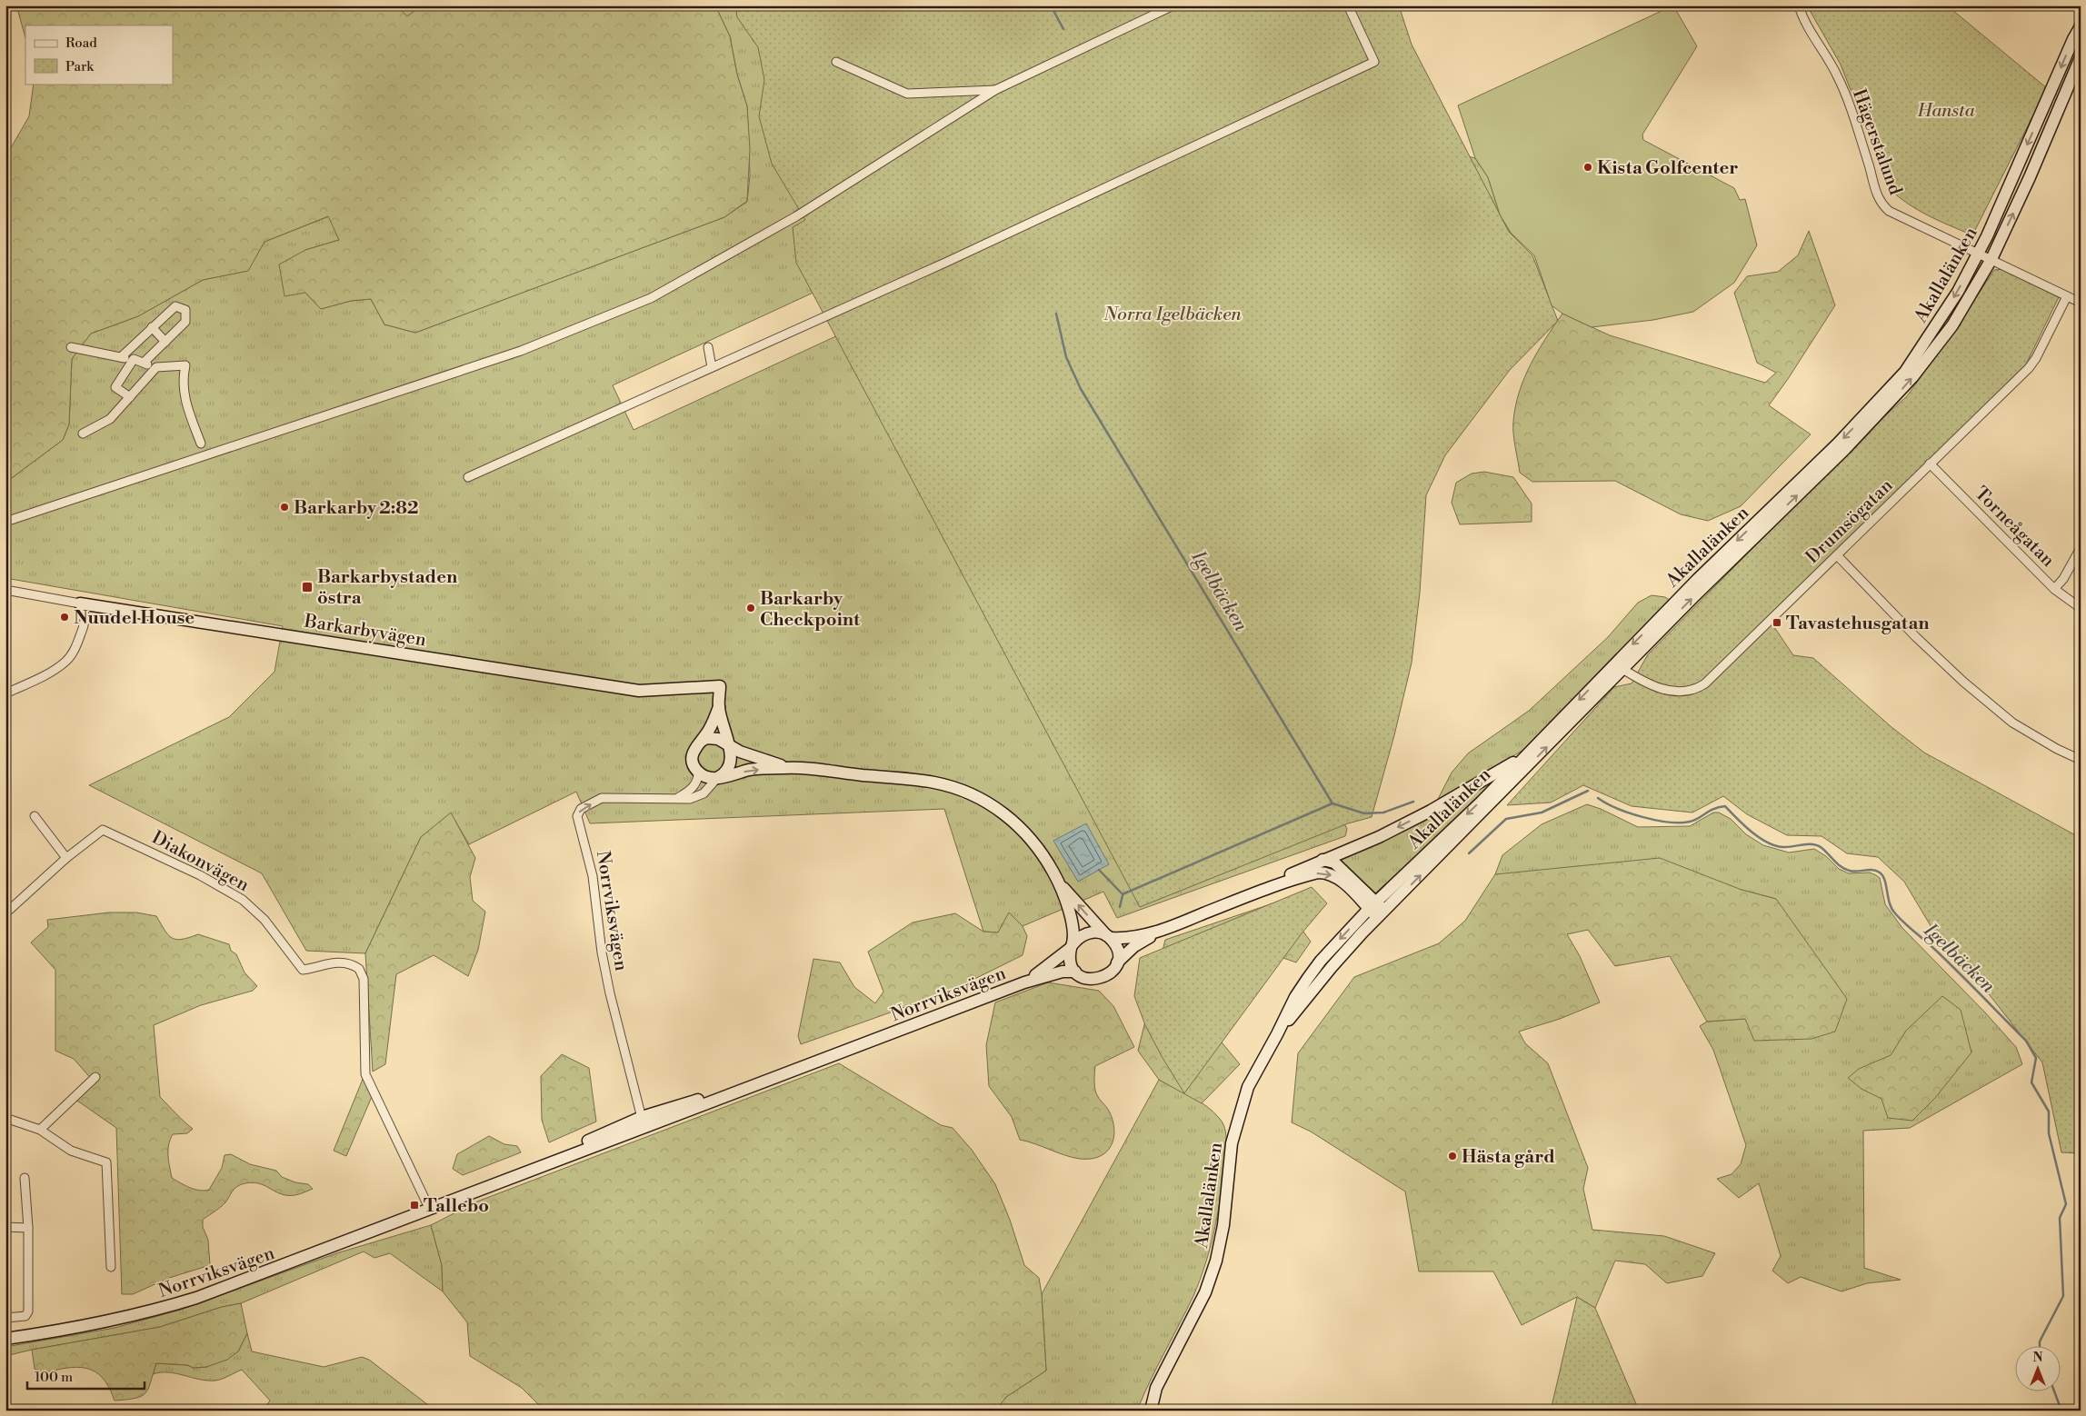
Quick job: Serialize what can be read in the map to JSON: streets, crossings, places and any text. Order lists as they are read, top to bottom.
{
  "streets": {
    "street": [
      "Hägerstalund",
      "Akallalänken",
      "Drumsögatan",
      "Torneågatan",
      "Barkarbyvägen",
      "Diakonvägen",
      "Norrviksvägen"
    ]
  },
  "crossings": [
    ["Hägerstalund", "Akallalänken"],
    ["Hägerstalund", "Drumsögatan"],
    ["Akallalänken", "Drumsögatan"],
    ["Drumsögatan", "Torneågatan"],
    ["Barkarbyvägen", "Norrviksvägen"],
    ["Diakonvägen", "Norrviksvägen"]
  ],
  "water": ["Igelbäcken"],
  "parks": ["Hansta", "Norra Igelbäcken"],
  "places": {
    "other": [
      "Kista Golfcenter",
      "Barkarby 2:82",
      "Barkarby Checkpoint",
      "Nuudel House",
      "Hästa gård"
    ],
    "transit": ["Barkarbystaden östra", "Tavastehusgatan", "Tallebo"]
  },
  "legend": ["Road", "Park"],
  "scale_bar": "100 m",
  "north": "top"
}
